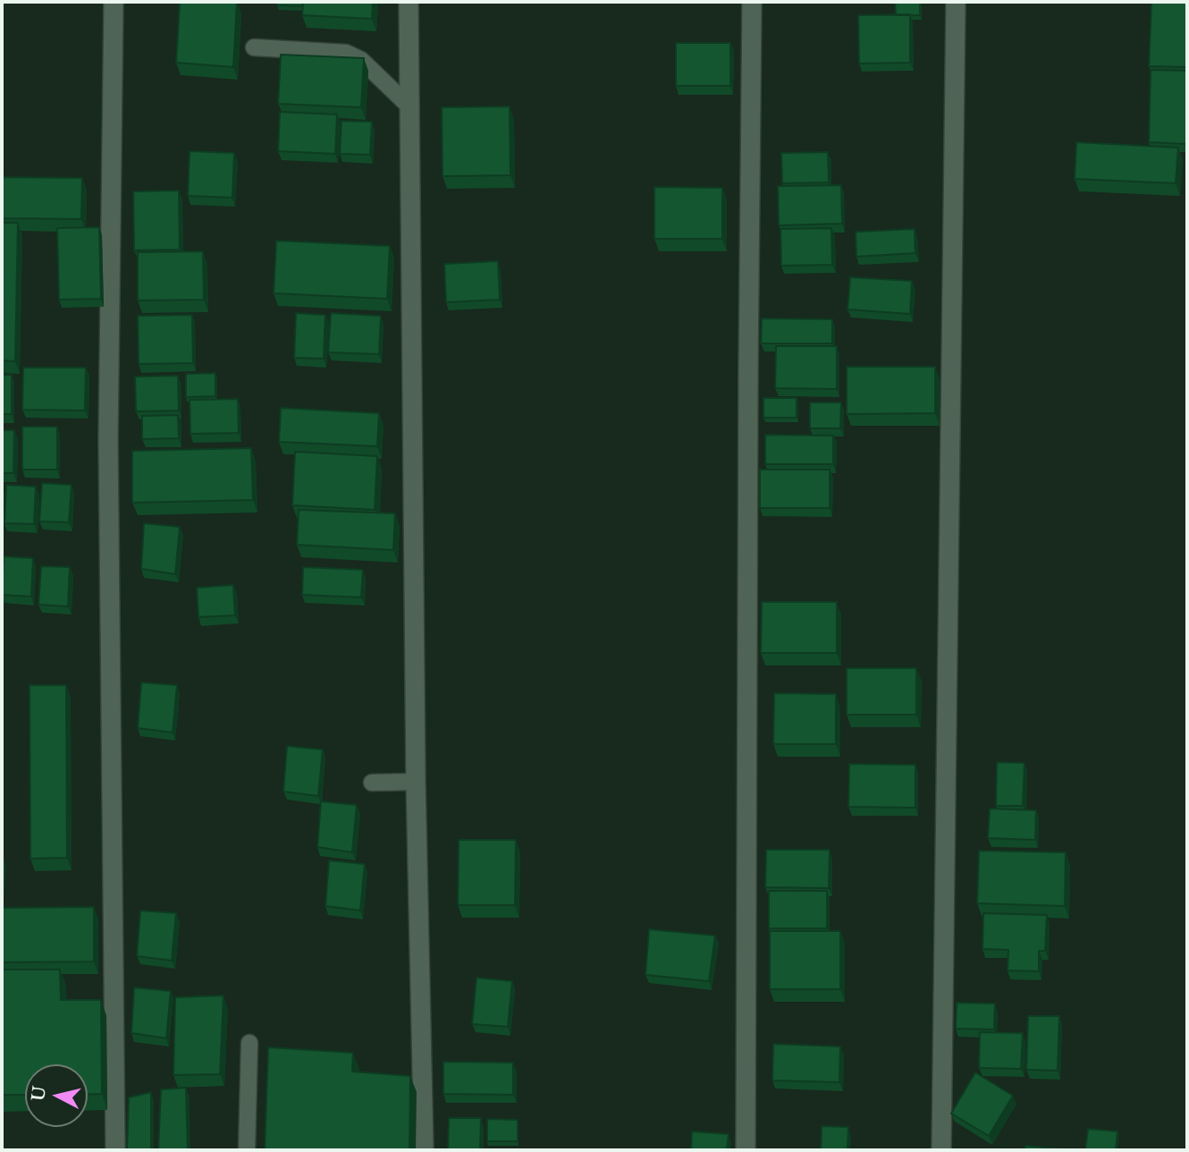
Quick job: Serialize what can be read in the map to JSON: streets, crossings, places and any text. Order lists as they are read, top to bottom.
{
  "north": "left"
}
